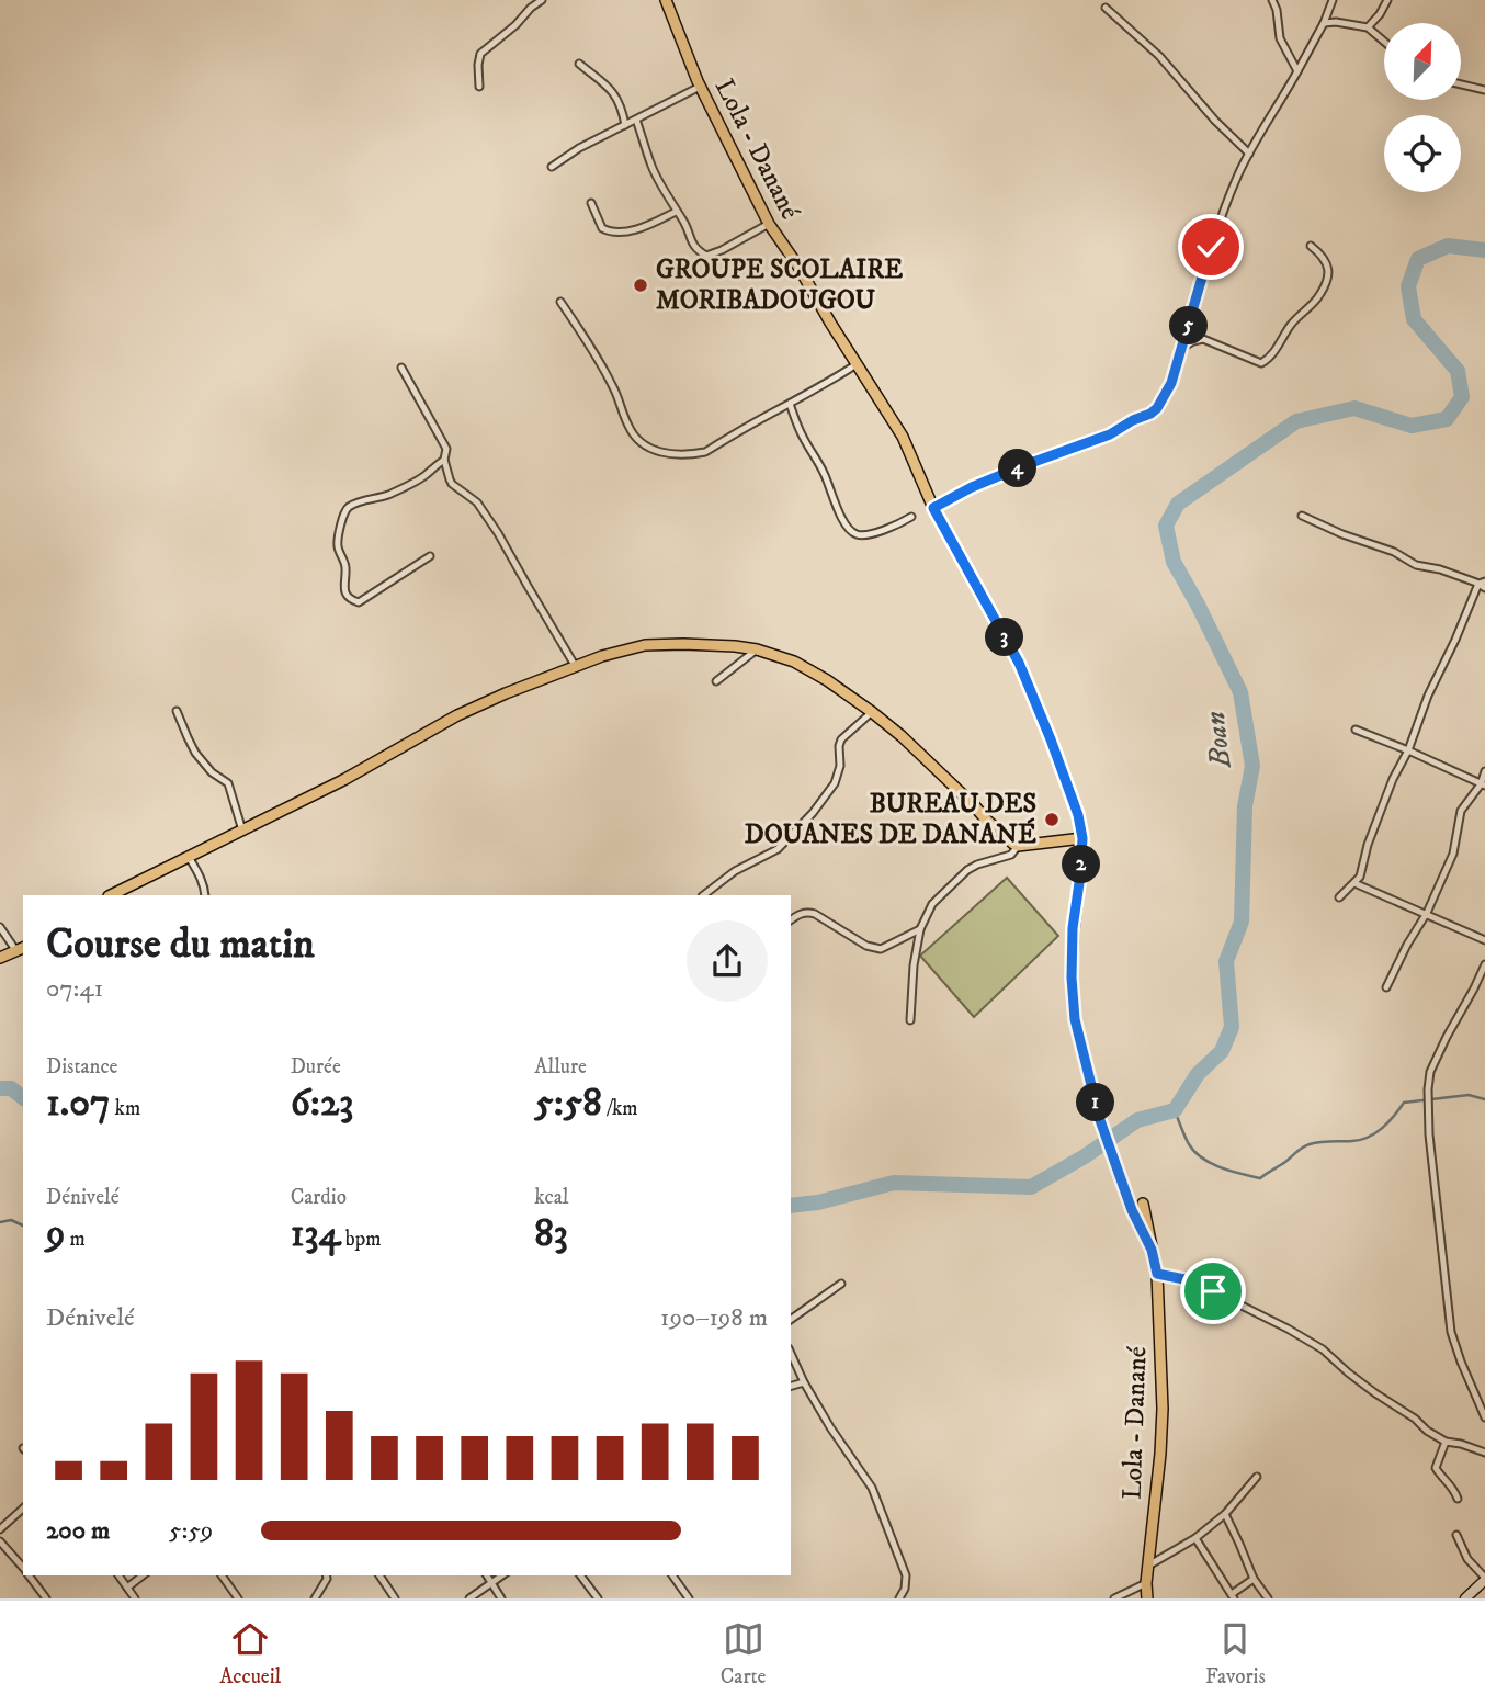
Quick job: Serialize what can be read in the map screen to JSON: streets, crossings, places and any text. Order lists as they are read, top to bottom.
{
  "streets": {
    "main road": ["Lola - Danané"]
  },
  "water": ["Boan"],
  "places": ["GROUPE SCOLAIRE MORIBADOUGOU", "BUREAU DES DOUANES DE DANANÉ"],
  "north": "top right",
  "page": {
    "pins": [
      "5",
      "4",
      "3",
      "2",
      "1"
    ],
    "heading": ["Course du matin", "07:41"],
    "stats": [
      ["Distance", "1.07 km"],
      ["Durée", "6:23"],
      ["Allure", "5:58 /km"],
      ["Dénivelé", "9 m"],
      ["Cardio", "134 bpm"],
      ["kcal", "83"]
    ],
    "chart": ["Dénivelé", "190–198 m"],
    "list": [
      {
        "name": "200 m",
        "note": "5:59"
      }
    ],
    "tabs": ["Accueil", "Carte", "Favoris"]
  }
}
